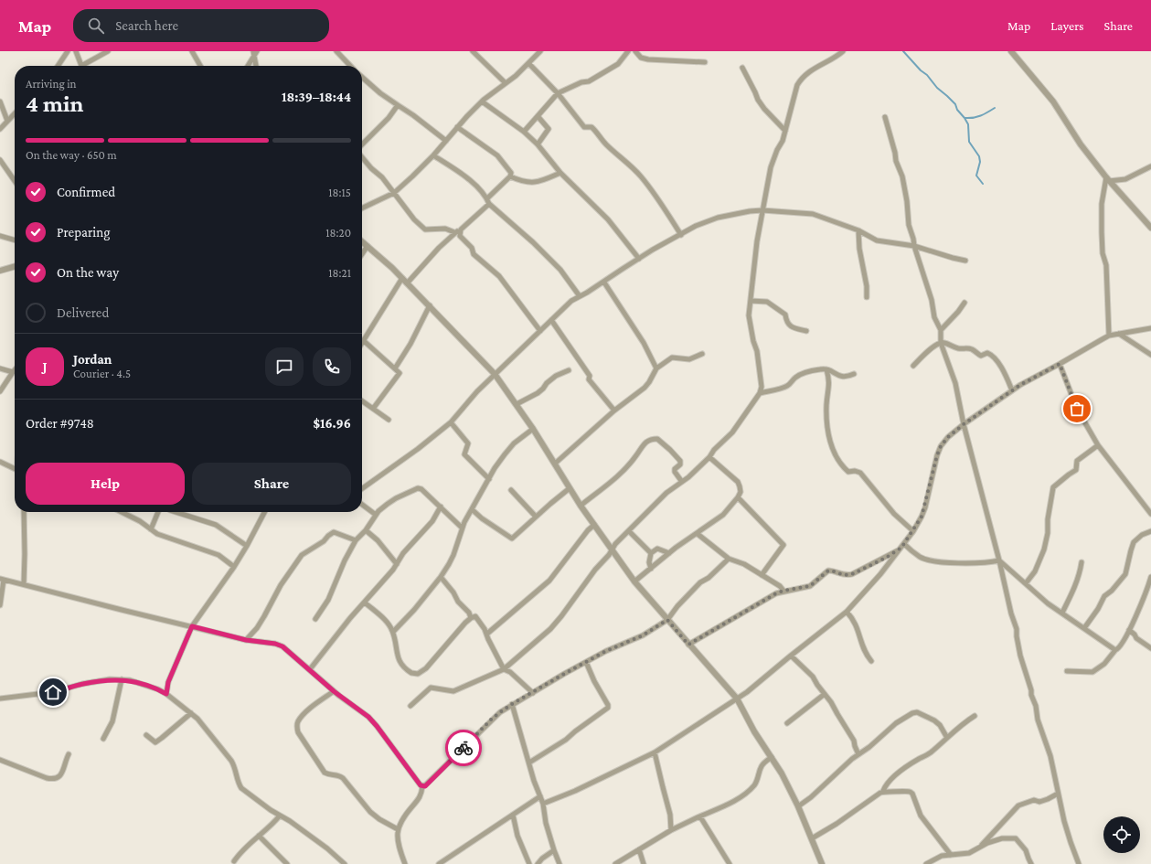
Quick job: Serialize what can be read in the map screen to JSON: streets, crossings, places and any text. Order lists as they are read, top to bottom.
{
  "page": {
    "header": "Map",
    "search": "Search here",
    "nav": ["Map", "Layers", "Share"],
    "heading": ["4 min", "Arriving in", "18:39–18:44"],
    "panel": [
      "Jordan",
      "Courier · 4.5",
      "Order #9748",
      "$16.96"
    ],
    "bar": "On the way · 650 m",
    "list": [
      ["Confirmed", "18:15"],
      ["Preparing", "18:20"],
      ["On the way", "18:21"],
      "Delivered"
    ],
    "round": "J",
    "buttons": ["Help", "Share"]
  }
}
